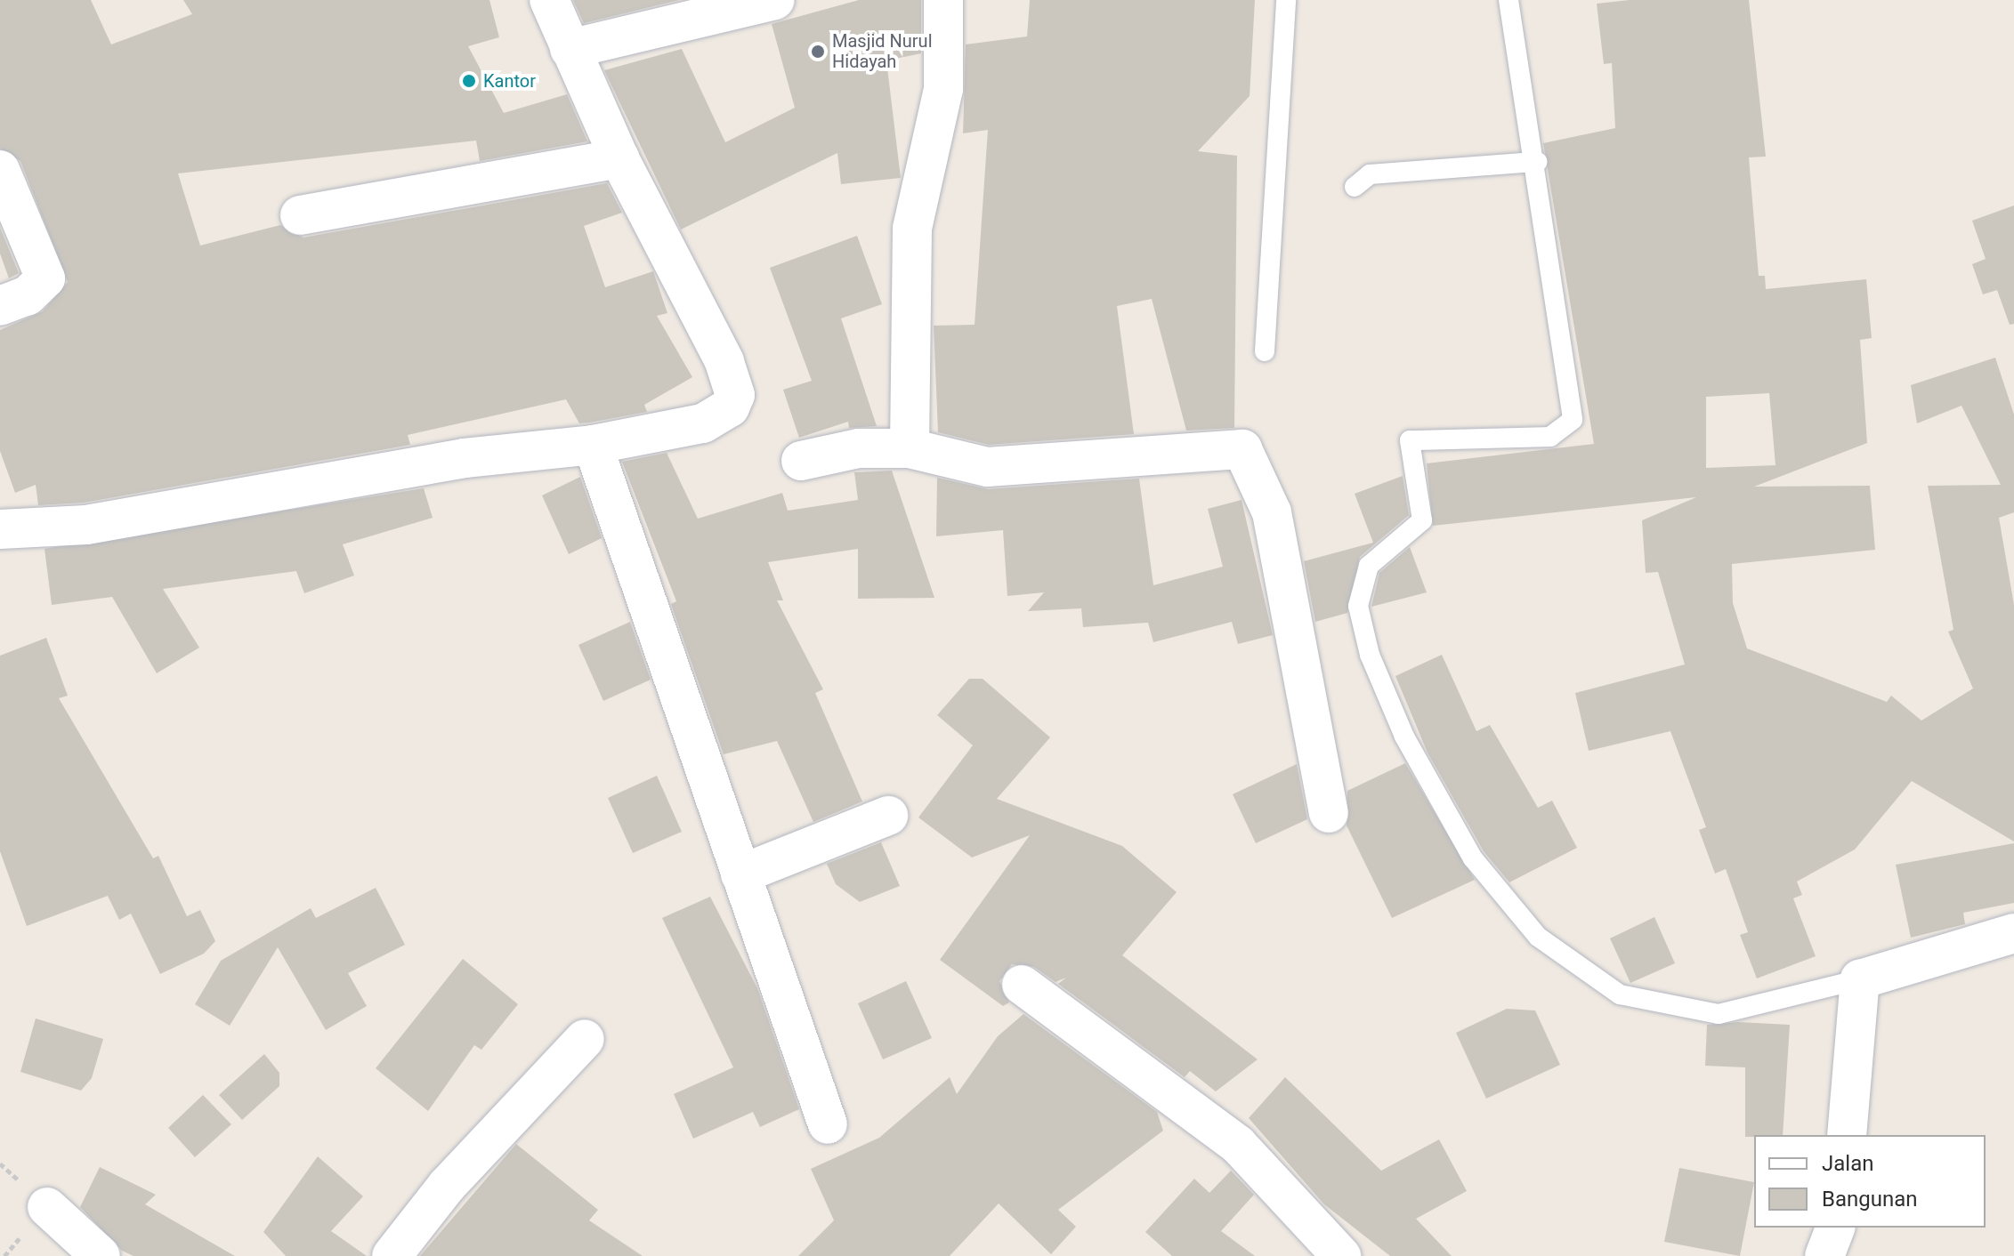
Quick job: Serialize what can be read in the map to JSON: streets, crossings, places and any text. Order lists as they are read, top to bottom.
{
  "places": ["Masjid Nurul Hidayah", "Kantor"],
  "legend": ["Jalan", "Bangunan"]
}
